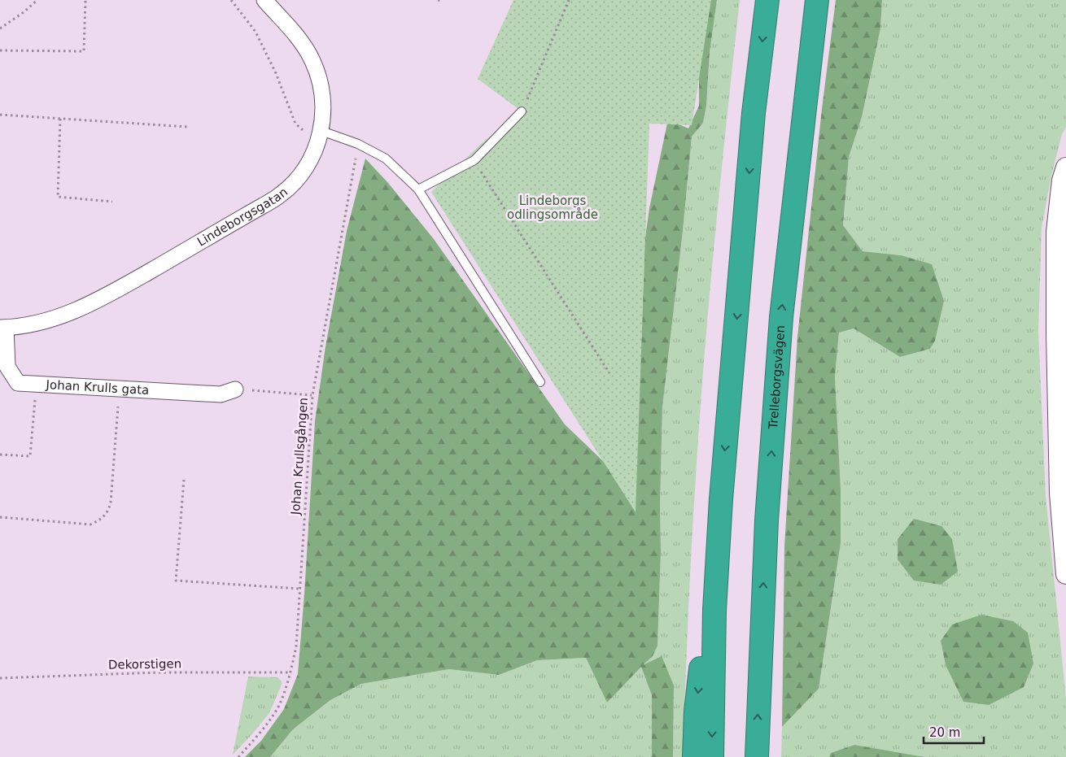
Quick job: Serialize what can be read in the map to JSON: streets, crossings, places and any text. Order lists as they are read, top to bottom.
{
  "streets": {
    "highway": ["Trelleborgsvägen"],
    "street": ["Lindeborgsgatan", "Johan Krulls gata"],
    "path": ["Johan Krullsgången", "Dekorstigen"]
  },
  "crossings": [
    ["Lindeborgsgatan", "Johan Krulls gata"],
    ["Johan Krullsgången", "Dekorstigen"]
  ],
  "parks": ["Lindeborgs odlingsområde"],
  "scale_bar": "20 m"
}
